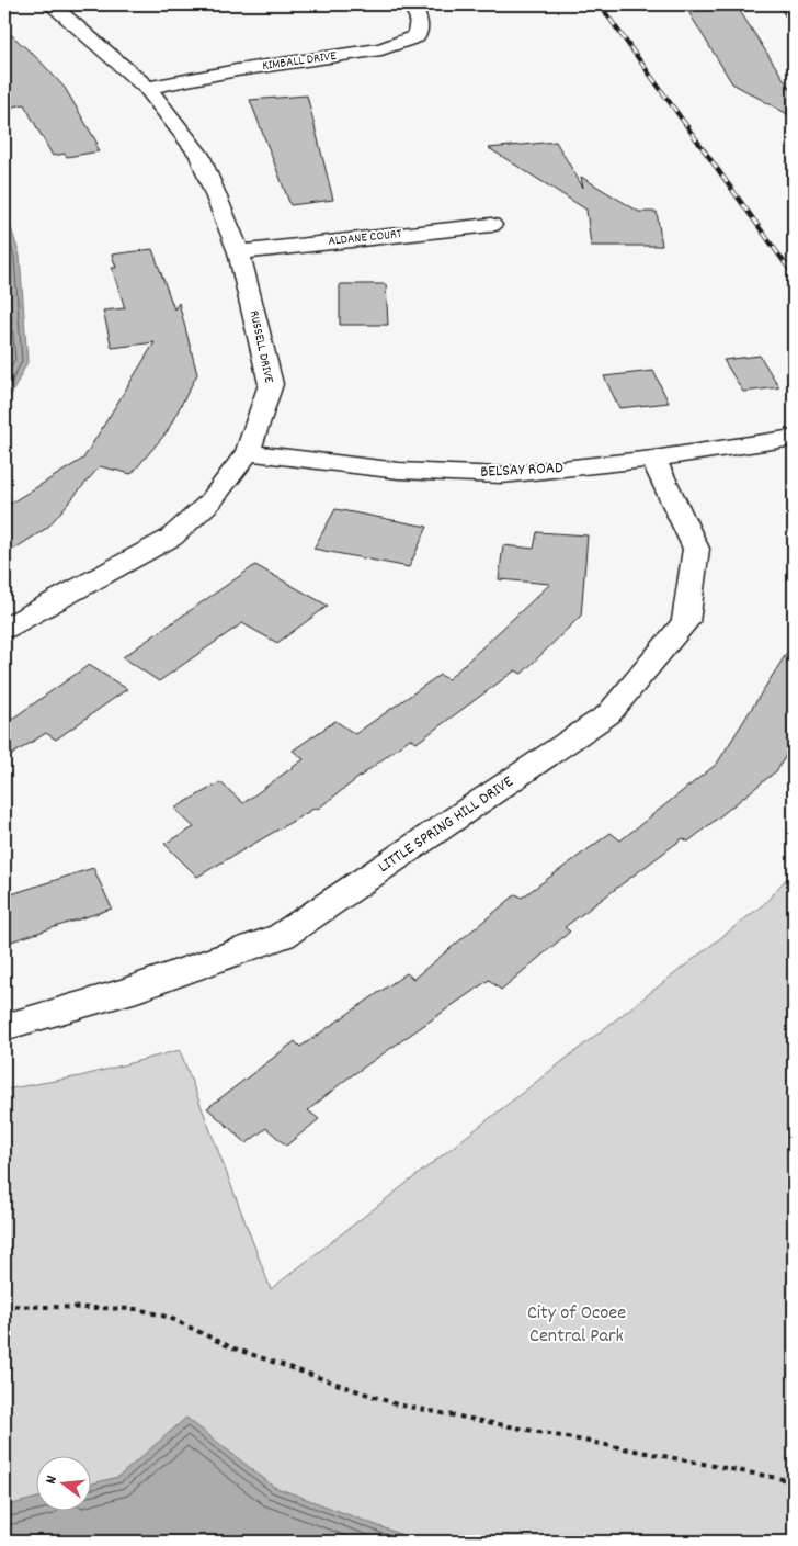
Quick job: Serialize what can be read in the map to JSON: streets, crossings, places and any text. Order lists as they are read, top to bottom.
{
  "streets": {
    "street": [
      "KIMBALL DRIVE",
      "ALDANE COURT",
      "RUSSELL DRIVE",
      "BELSAY ROAD",
      "LITTLE SPRING HILL DRIVE"
    ]
  },
  "crossings": [
    ["KIMBALL DRIVE", "RUSSELL DRIVE"],
    ["ALDANE COURT", "RUSSELL DRIVE"],
    ["RUSSELL DRIVE", "BELSAY ROAD"],
    ["BELSAY ROAD", "LITTLE SPRING HILL DRIVE"]
  ],
  "parks": ["City of Ocoee Central Park"],
  "north": "left"
}
